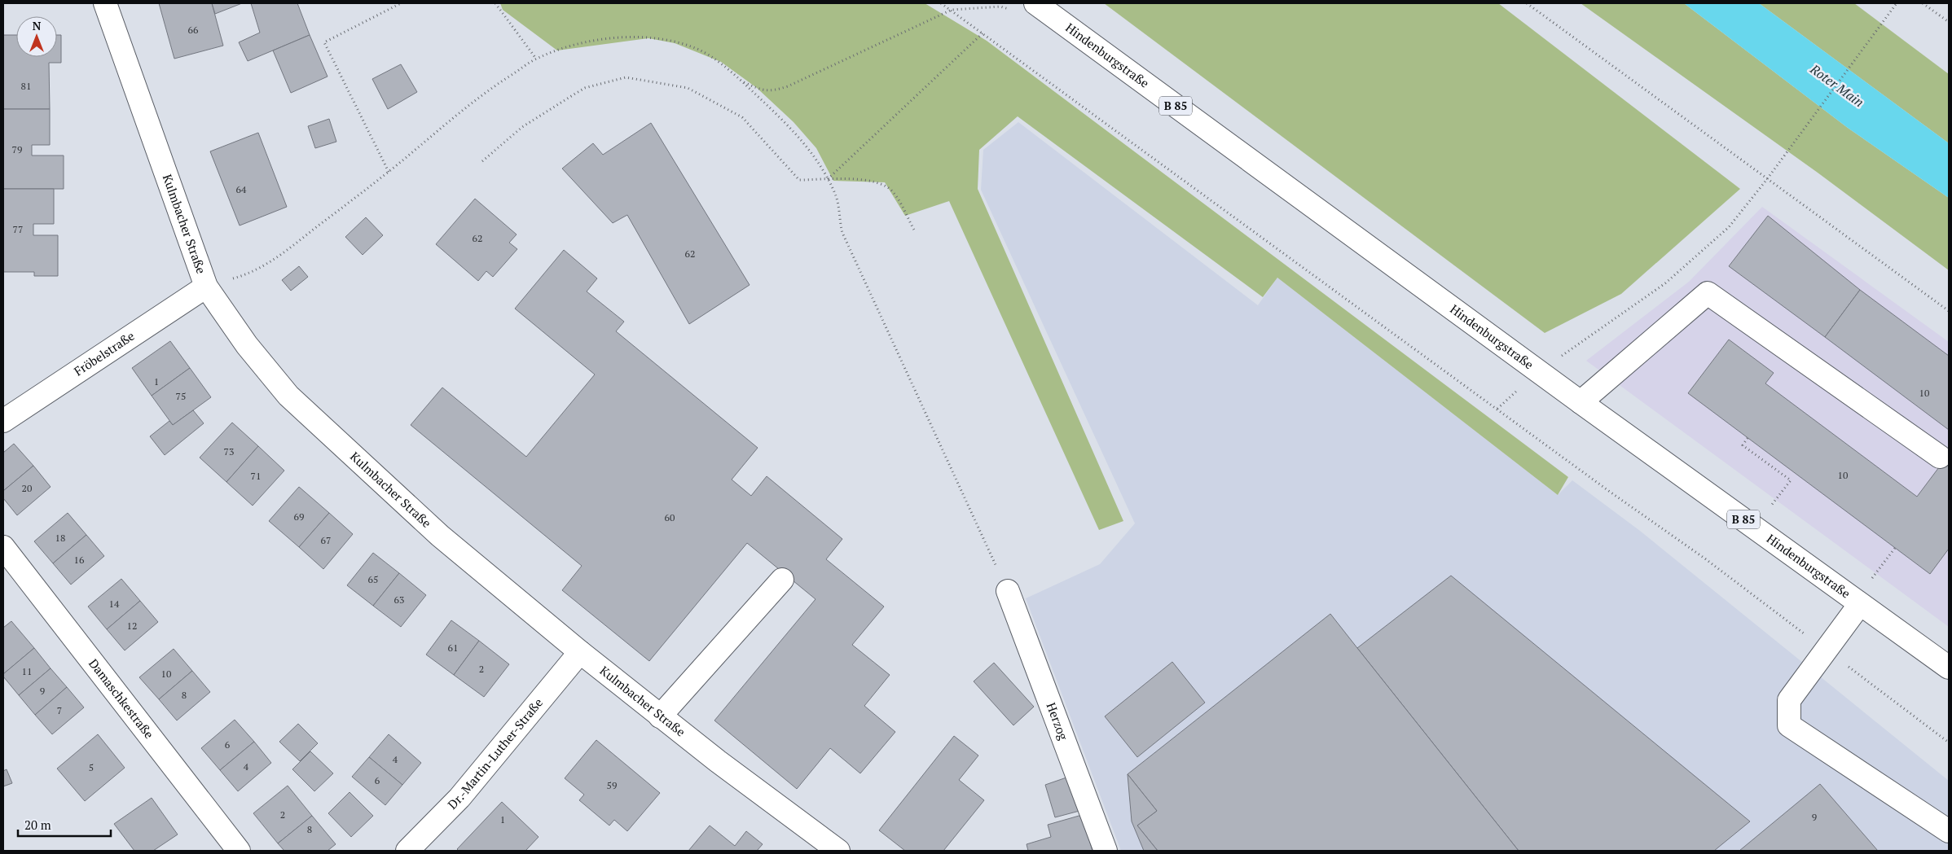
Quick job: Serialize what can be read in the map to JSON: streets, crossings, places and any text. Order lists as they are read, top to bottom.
{
  "streets": {
    "street": [
      "Hindenburgstraße",
      "B 85",
      "Kulmbacher Straße",
      "Fröbelstraße",
      "Damaschkestraße",
      "Herzog",
      "Dr.-Martin-Luther-Straße"
    ]
  },
  "crossings": [
    ["Kulmbacher Straße", "Fröbelstraße"],
    ["Kulmbacher Straße", "Dr.-Martin-Luther-Straße"]
  ],
  "water": ["Roter Main"],
  "house_numbers": [
    "66",
    "81",
    "79",
    "64",
    "77",
    "62",
    "62",
    "1",
    "10",
    "75",
    "73",
    "10",
    "71",
    "20",
    "69",
    "60",
    "18",
    "67",
    "16",
    "65",
    "63",
    "14",
    "12",
    "61",
    "2",
    "11",
    "10",
    "9",
    "8",
    "7",
    "6",
    "4",
    "4",
    "5",
    "6",
    "59",
    "2",
    "9",
    "1",
    "8"
  ],
  "scale_bar": "20 m",
  "north": "top"
}
